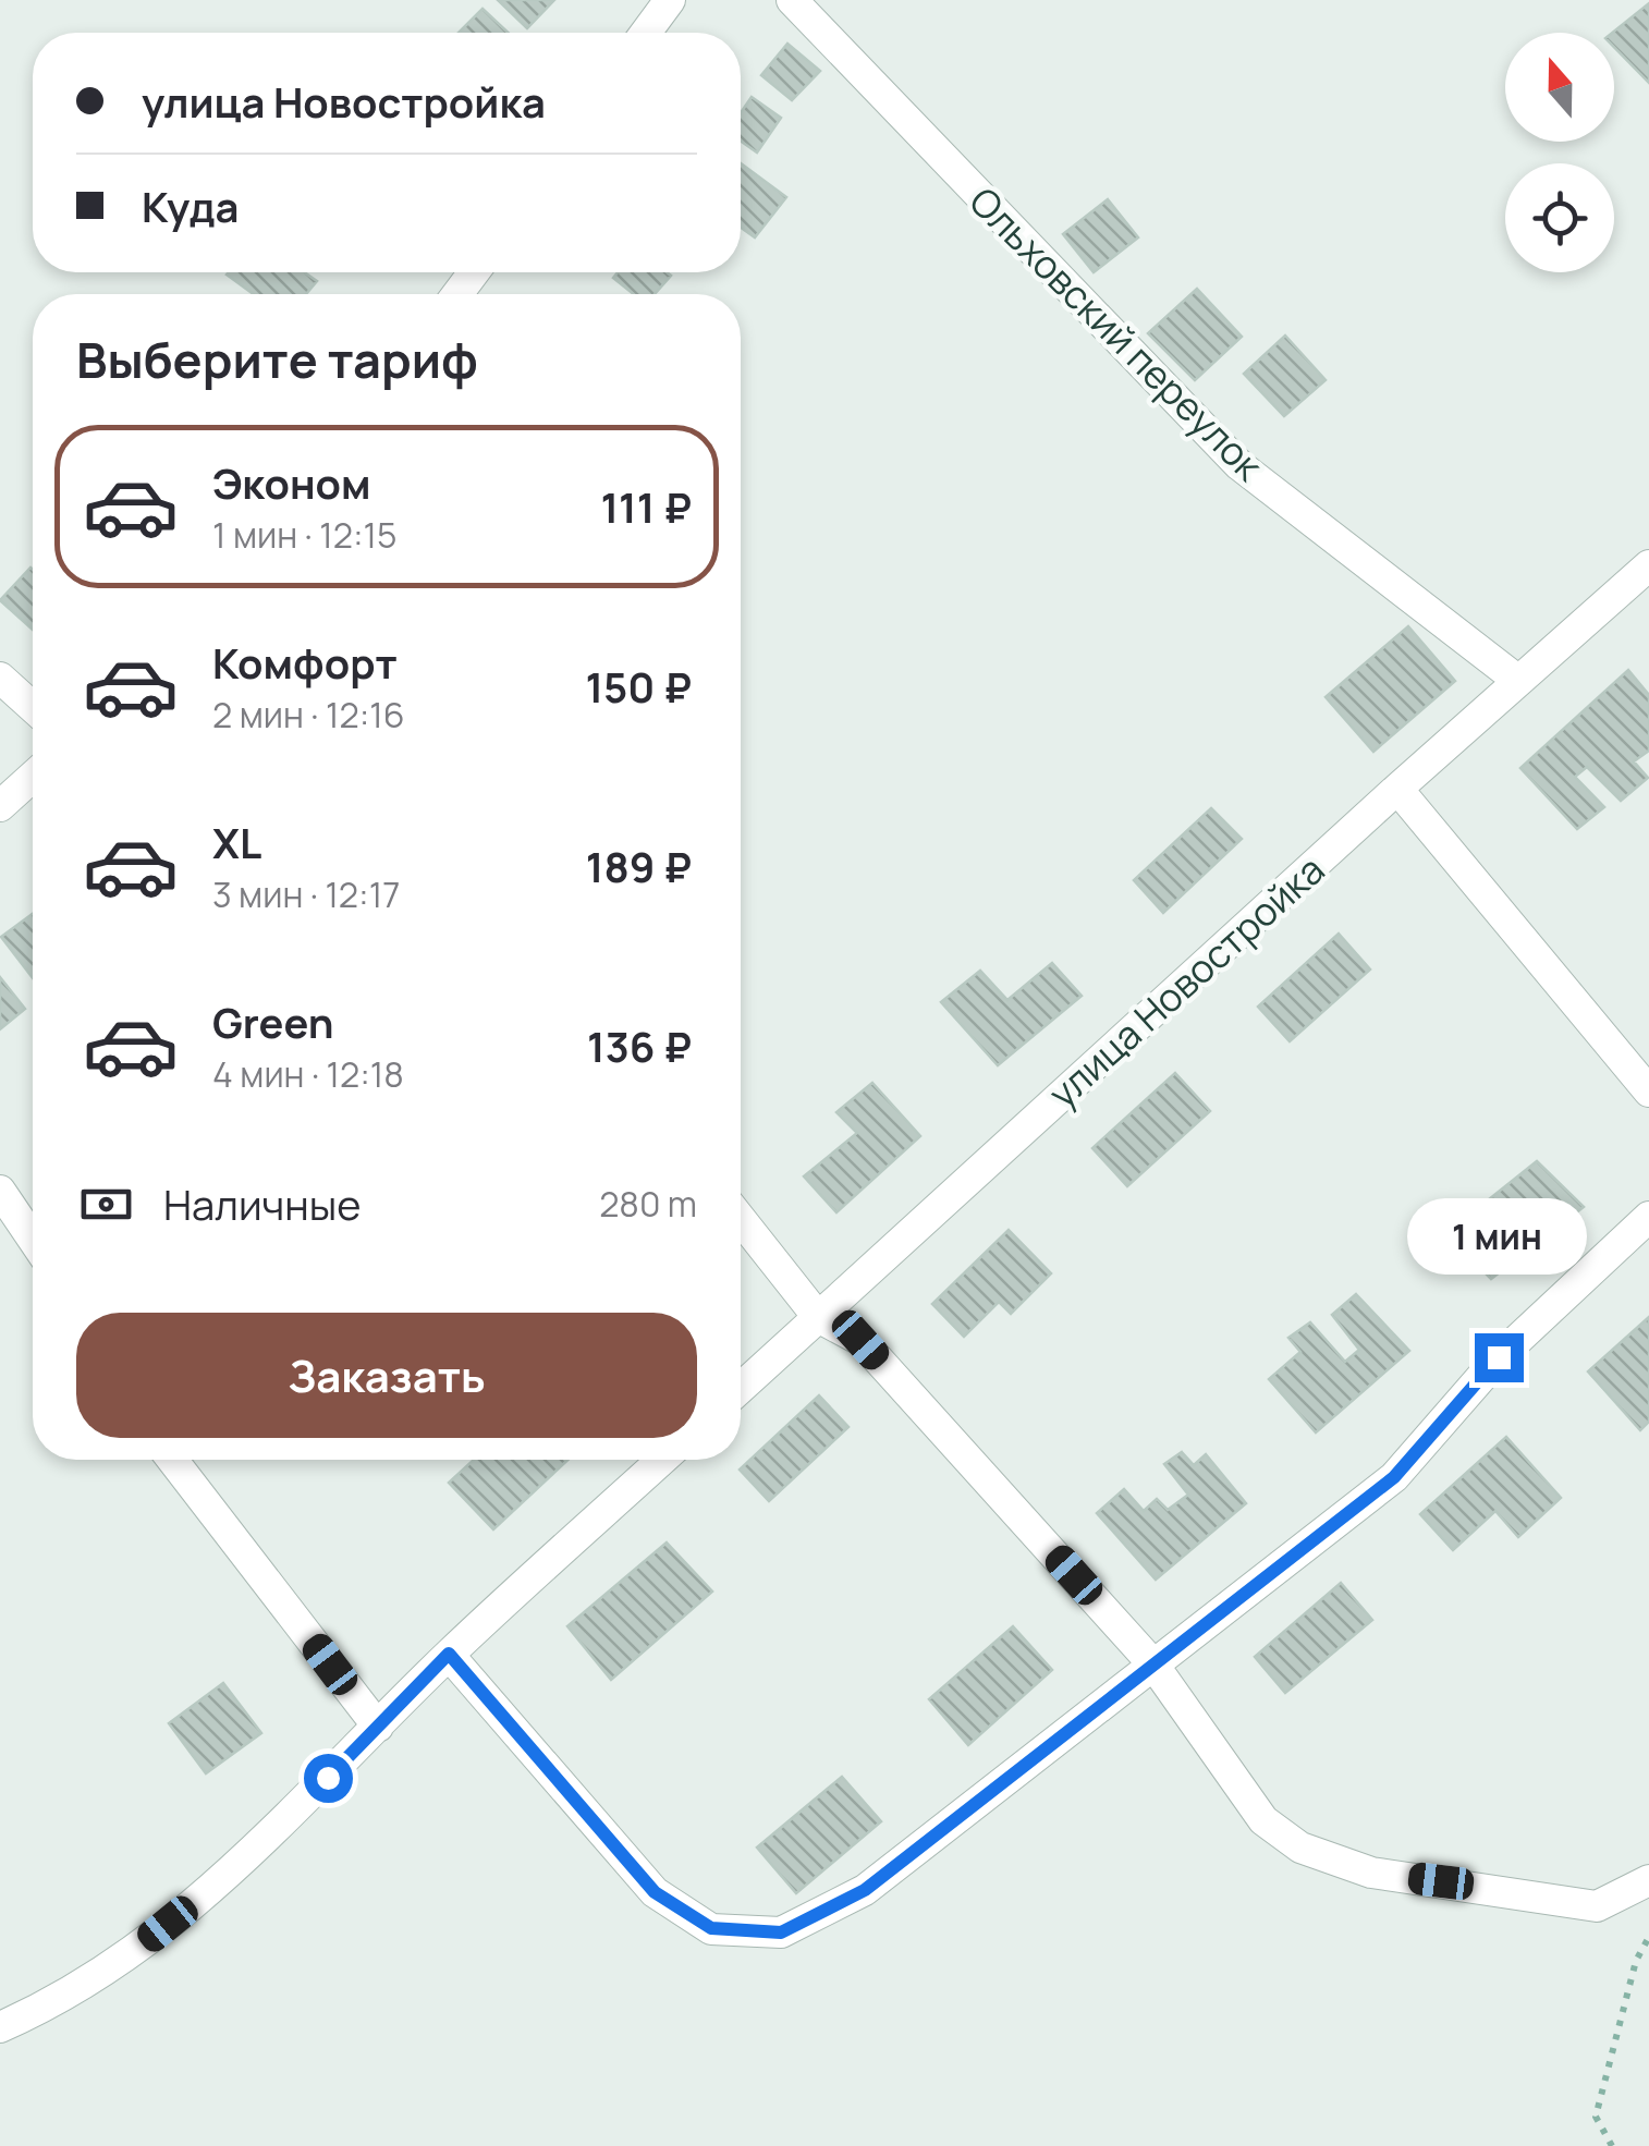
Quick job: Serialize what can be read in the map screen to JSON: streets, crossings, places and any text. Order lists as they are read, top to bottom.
{
  "streets": {
    "street": ["Ольховский переулок", "улица Новостройка"]
  },
  "crossings": [
    ["Ольховский переулок", "улица Новостройка"]
  ],
  "north": "top",
  "page": {
    "banner": ["улица Новостройка", "Куда"],
    "heading": "Выберите тариф",
    "list": [
      {
        "name": "Эконом",
        "note": "1 мин · 12:15",
        "value": "111 ₽"
      },
      {
        "name": "Комфорт",
        "note": "2 мин · 12:16",
        "value": "150 ₽"
      },
      {
        "name": "XL",
        "note": "3 мин · 12:17",
        "value": "189 ₽"
      },
      {
        "name": "Green",
        "note": "4 мин · 12:18",
        "value": "136 ₽"
      }
    ],
    "pay": ["Наличные", "280 m"],
    "bubble": "1 мин",
    "buttons": "Заказать"
  }
}
